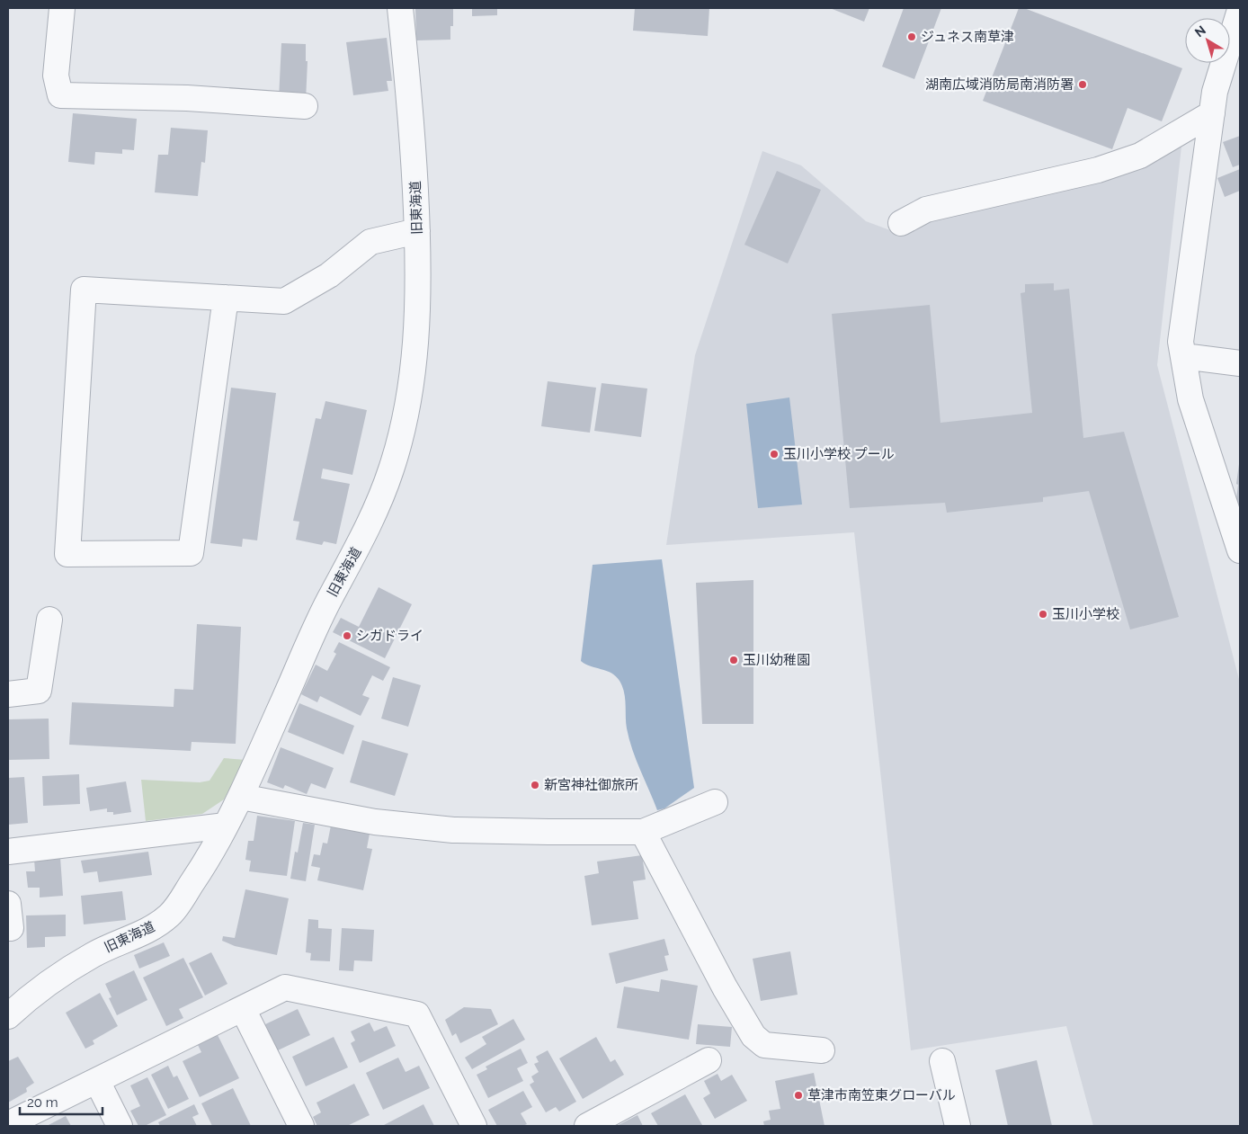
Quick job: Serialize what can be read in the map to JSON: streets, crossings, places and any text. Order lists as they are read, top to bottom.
{
  "streets": {
    "street": ["旧東海道"]
  },
  "places": [
    "ジュネス南草津",
    "湖南広域消防局南消防署",
    "玉川小学校 プール",
    "玉川小学校",
    "シガドライ",
    "玉川幼稚園",
    "新宮神社御旅所",
    "草津市南笠東グローバル"
  ],
  "scale_bar": "20 m",
  "north": "top left"
}
